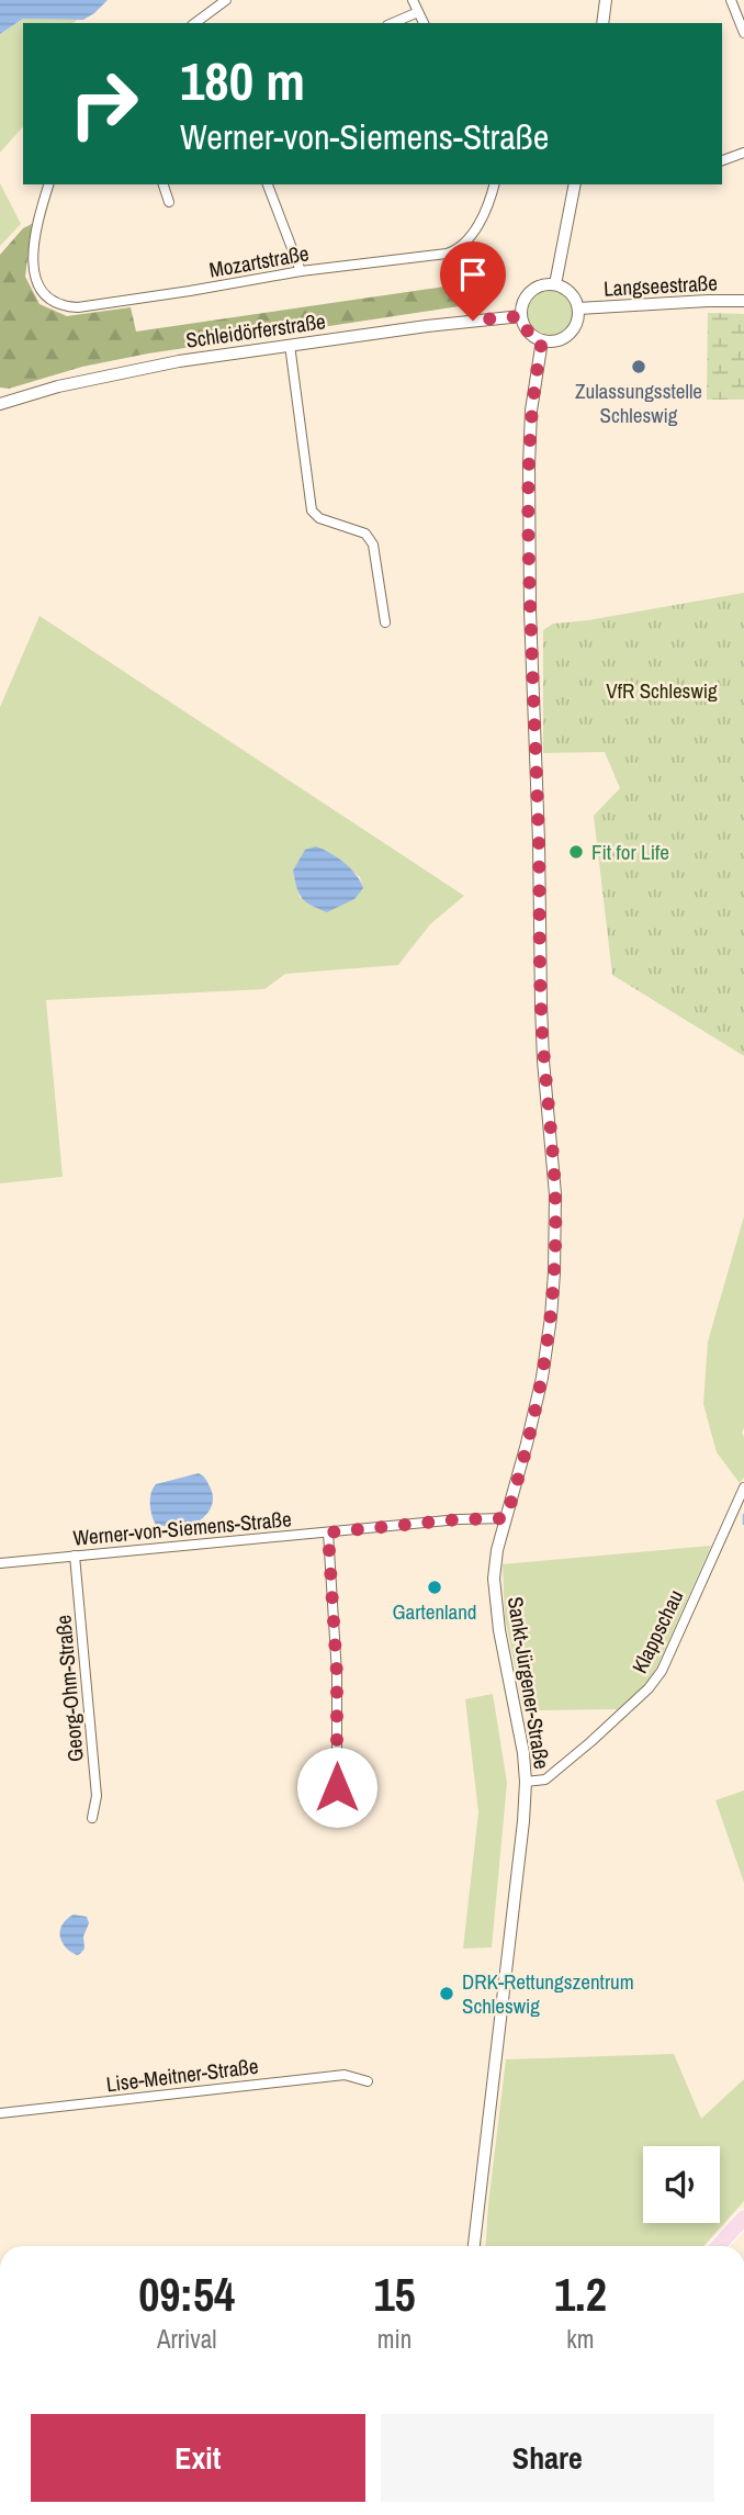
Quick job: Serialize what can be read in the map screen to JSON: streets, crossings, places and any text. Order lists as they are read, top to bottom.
{
  "streets": {
    "street": [
      "Mozartstraße",
      "Langseestraße",
      "Schleidörferstraße",
      "Werner-von-Siemens-Straße",
      "Klappschau",
      "Sankt-Jürgener-Straße",
      "Georg-Ohm-Straße",
      "Lise-Meitner-Straße"
    ]
  },
  "crossings": [
    ["Langseestraße", "Schleidörferstraße"],
    ["Langseestraße", "Sankt-Jürgener-Straße"],
    ["Schleidörferstraße", "Sankt-Jürgener-Straße"],
    ["Werner-von-Siemens-Straße", "Sankt-Jürgener-Straße"],
    ["Werner-von-Siemens-Straße", "Georg-Ohm-Straße"],
    ["Klappschau", "Sankt-Jürgener-Straße"]
  ],
  "parks": ["VfR Schleswig"],
  "places": [
    "Zulassungsstelle Schleswig",
    "Fit for Life",
    "Gartenland",
    "DRK-Rettungszentrum Schleswig"
  ],
  "page": {
    "turn": ["180 m", "Werner-von-Siemens-Straße"],
    "eta": [
      "09:54",
      "Arrival",
      "15",
      "min",
      "1.2",
      "km"
    ],
    "buttons": ["Exit", "Share"]
  }
}
